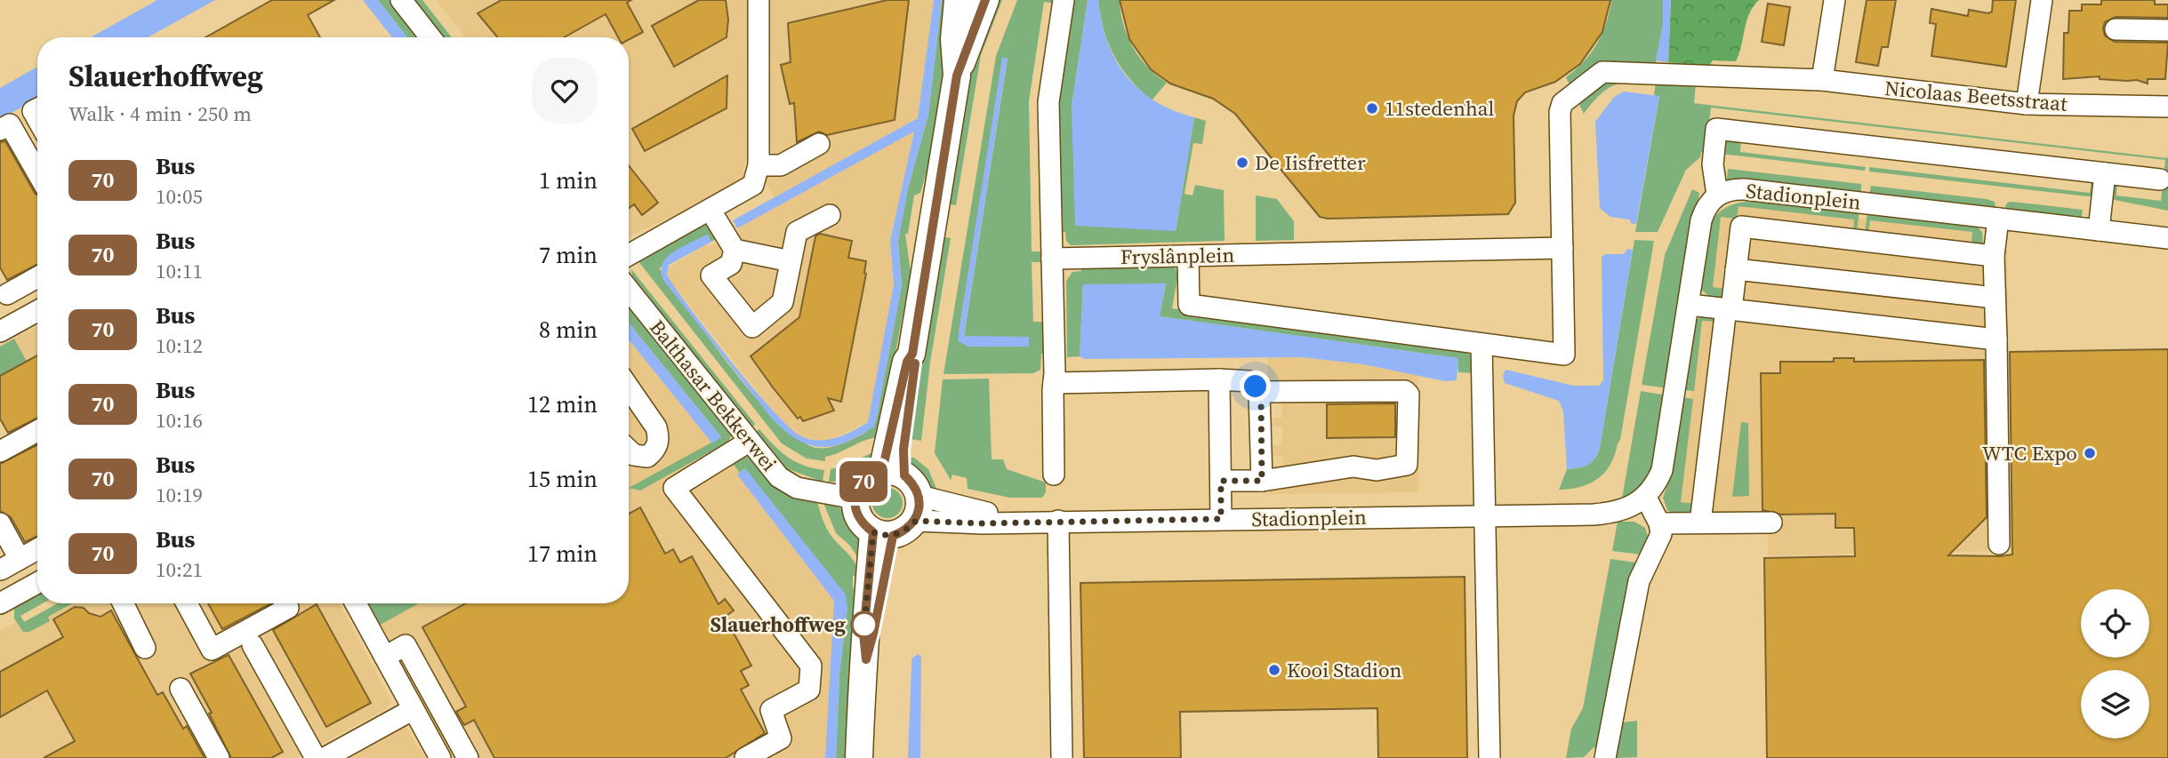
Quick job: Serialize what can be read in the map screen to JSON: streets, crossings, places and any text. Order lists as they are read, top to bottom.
{
  "streets": {
    "street": [
      "Nicolaas Beetsstraat",
      "Stadionplein",
      "Fryslânplein",
      "Balthasar Bekkerwei"
    ]
  },
  "crossings": [
    ["Nicolaas Beetsstraat", "Fryslânplein"],
    ["Stadionplein", "Balthasar Bekkerwei"]
  ],
  "places": [
    "11stedenhal",
    "De Iisfretter",
    "WTC Expo",
    "Slauerhoffweg",
    "Kooi Stadion"
  ],
  "lines": ["bus line 70"],
  "page": {
    "on_map": "70",
    "heading": ["Slauerhoffweg", "Walk · 4 min · 250 m"],
    "list": [
      {
        "mark": "70",
        "name": "Bus",
        "note": "10:05",
        "value": "1 min"
      },
      {
        "mark": "70",
        "name": "Bus",
        "note": "10:11",
        "value": "7 min"
      },
      {
        "mark": "70",
        "name": "Bus",
        "note": "10:12",
        "value": "8 min"
      },
      {
        "mark": "70",
        "name": "Bus",
        "note": "10:16",
        "value": "12 min"
      },
      {
        "mark": "70",
        "name": "Bus",
        "note": "10:19",
        "value": "15 min"
      },
      {
        "mark": "70",
        "name": "Bus",
        "note": "10:21",
        "value": "17 min"
      }
    ]
  }
}
